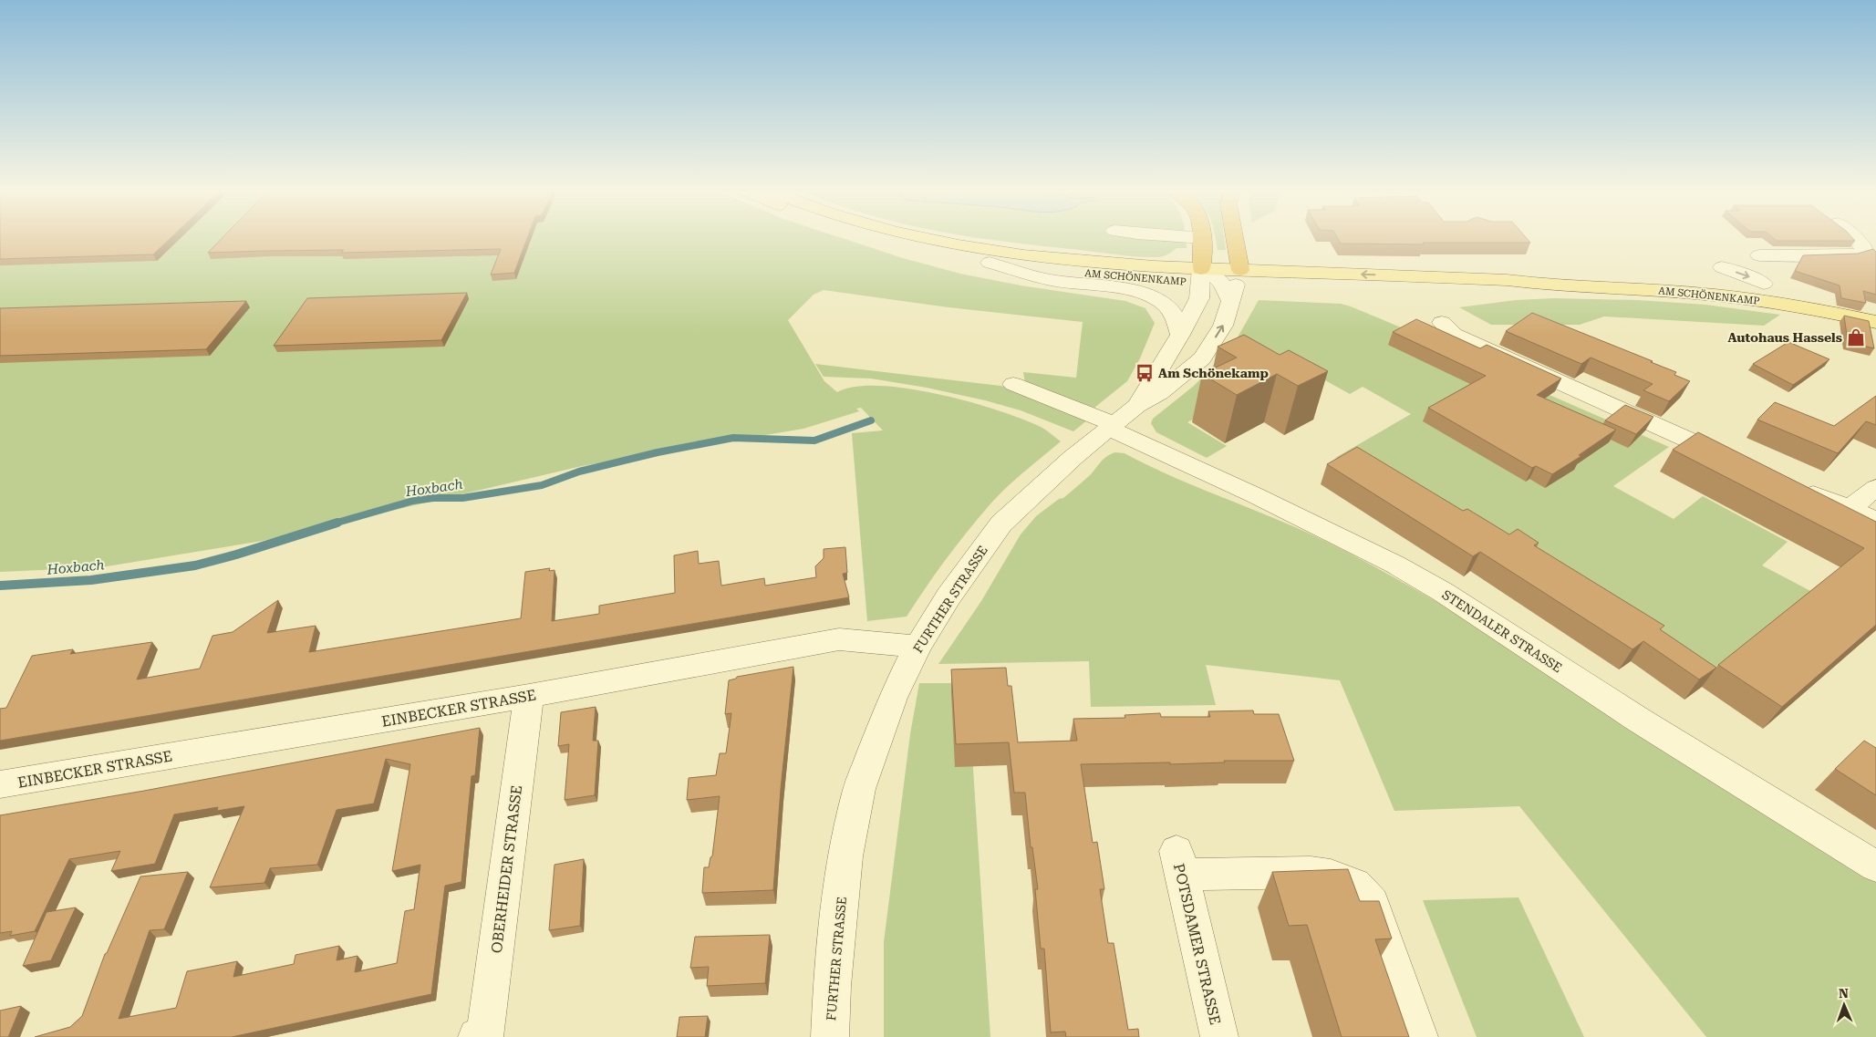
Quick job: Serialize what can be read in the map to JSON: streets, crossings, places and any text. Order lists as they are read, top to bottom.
{
  "streets": {
    "main road": ["AM SCHÖNENKAMP"],
    "street": [
      "FURTHER STRASSE",
      "STENDALER STRASSE",
      "EINBECKER STRASSE",
      "OBERHEIDER STRASSE",
      "POTSDAMER STRASSE"
    ]
  },
  "crossings": [
    ["AM SCHÖNENKAMP", "FURTHER STRASSE"],
    ["FURTHER STRASSE", "STENDALER STRASSE"],
    ["FURTHER STRASSE", "EINBECKER STRASSE"],
    ["EINBECKER STRASSE", "OBERHEIDER STRASSE"]
  ],
  "water": ["Hoxbach"],
  "places": {
    "shop": ["Autohaus Hassels"],
    "bus stop": ["Am Schönekamp"]
  },
  "north": "top"
}
